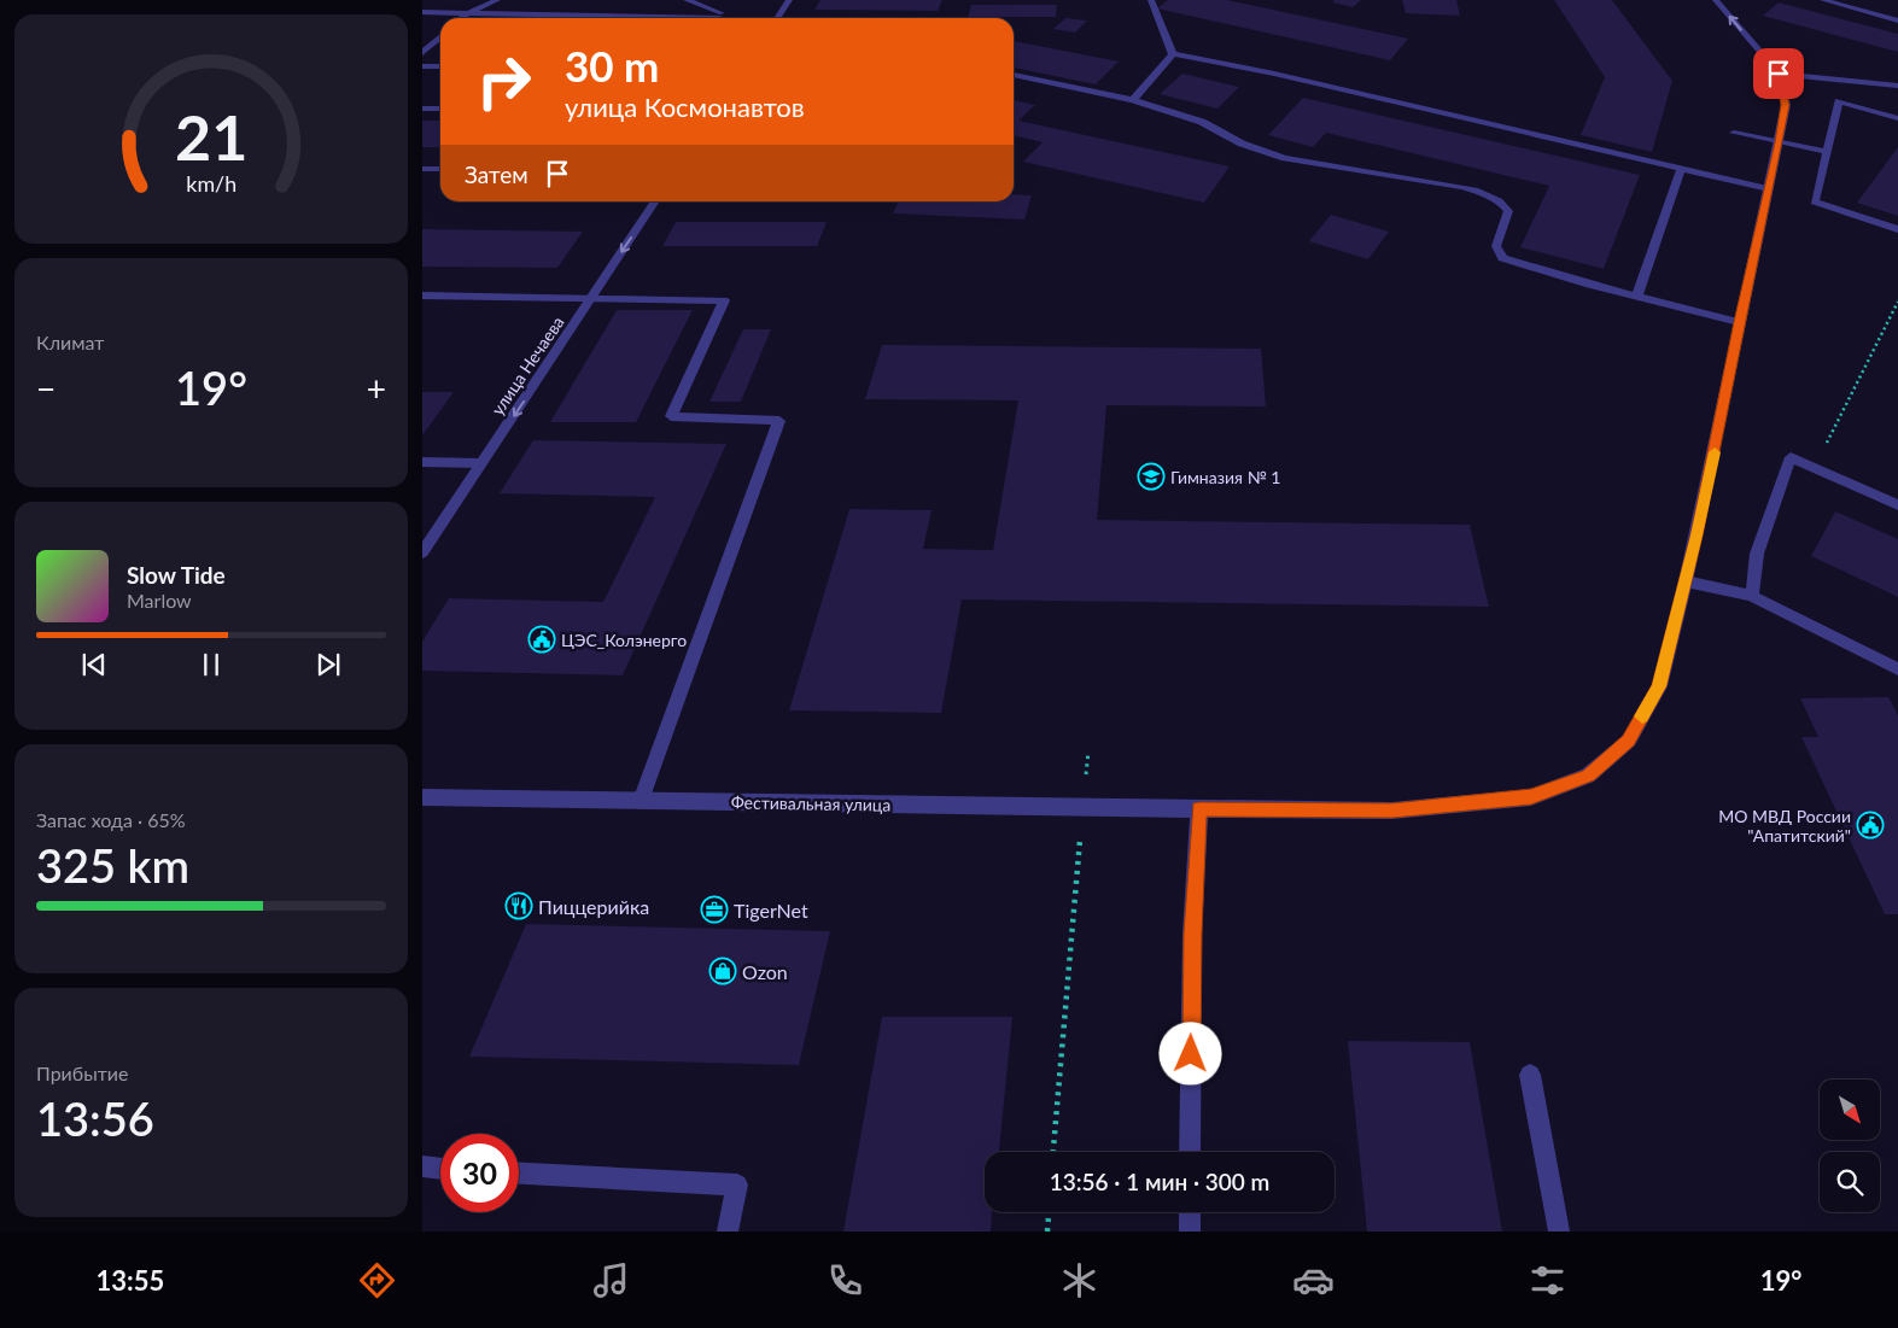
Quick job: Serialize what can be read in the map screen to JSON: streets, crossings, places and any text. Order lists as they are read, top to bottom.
{
  "streets": {
    "street": ["улица Нечаева", "Фестивальная улица"]
  },
  "one_way": ["улица Нечаева"],
  "places": {
    "school or university": ["Гимназия № 1"],
    "public building": ["ЦЭС_Колэнерго", "МО МВД России \"Апатитский\""],
    "restaurant": ["Пиццерийка"],
    "office": ["TigerNet"],
    "shop": ["Ozon"]
  },
  "north": "bottom right",
  "page": {
    "turn": ["30 m", "улица Космонавтов"],
    "then": "Затем",
    "tile": [
      "Климат",
      ["Запас хода · 65%", "325 km"],
      ["Прибытие", "13:56"]
    ],
    "heat": ["−", "19°", "+"],
    "song": ["Slow Tide", "Marlow"],
    "limit": "30",
    "trip": "13:56 · 1 мин · 300 m",
    "tabs": ["13:55", "19°"],
    "gauge": ["21", "km/h"]
  }
}
